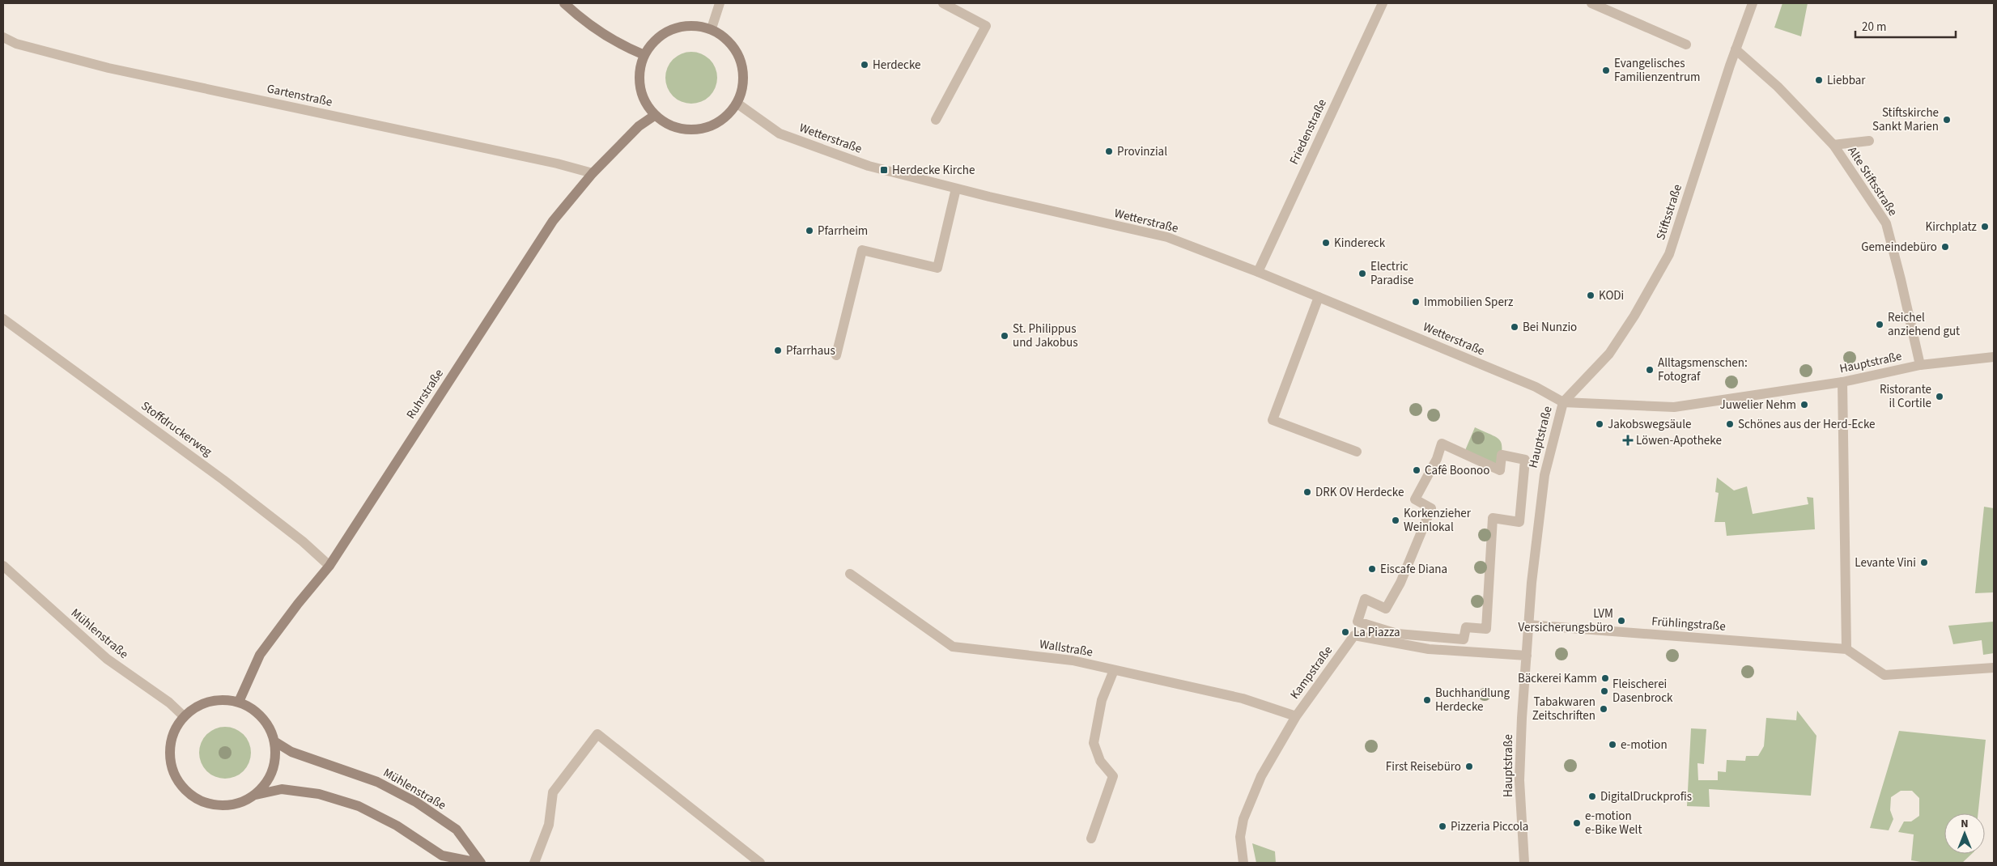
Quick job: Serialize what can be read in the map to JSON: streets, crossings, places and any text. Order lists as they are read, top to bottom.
{
  "streets": {
    "main road": ["Ruhrstraße", "Mühlenstraße"],
    "street": [
      "Gartenstraße",
      "Friedenstraße",
      "Wetterstraße",
      "Alte Stiftsstraße",
      "Stiftsstraße",
      "Hauptstraße",
      "Stoffdruckerweg",
      "Frühlingstraße",
      "Wallstraße",
      "Kampstraße"
    ]
  },
  "crossings": [
    ["Gartenstraße", "Ruhrstraße"],
    ["Friedenstraße", "Wetterstraße"],
    ["Wetterstraße", "Stiftsstraße"],
    ["Wetterstraße", "Hauptstraße"],
    ["Wetterstraße", "Ruhrstraße"],
    ["Alte Stiftsstraße", "Stiftsstraße"],
    ["Alte Stiftsstraße", "Hauptstraße"],
    ["Stiftsstraße", "Hauptstraße"],
    ["Hauptstraße", "Frühlingstraße"],
    ["Hauptstraße", "Kampstraße"],
    ["Ruhrstraße", "Stoffdruckerweg"],
    ["Ruhrstraße", "Mühlenstraße"],
    ["Wallstraße", "Kampstraße"]
  ],
  "places": {
    "other": [
      "Herdecke",
      "Evangelisches Familienzentrum",
      "Liebbar",
      "Stiftskirche Sankt Marien",
      "Provinzial",
      "Kirchplatz",
      "Pfarrheim",
      "Kindereck",
      "Gemeindebüro",
      "Electric Paradise",
      "KODi",
      "Immobilien Sperz",
      "Reichel anziehend gut",
      "Bei Nunzio",
      "St. Philippus und Jakobus",
      "Pfarrhaus",
      "Alltagsmenschen: Fotograf",
      "Ristorante il Cortile",
      "Juwelier Nehm",
      "Jakobswegsäule",
      "Schönes aus der Herd-Ecke",
      "Cafê Boonoo",
      "DRK OV Herdecke",
      "Korkenzieher Weinlokal",
      "Levante Vini",
      "Eiscafe Diana",
      "LVM Versicherungsbüro",
      "La Piazza",
      "Bäckerei Kamm",
      "Fleischerei Dasenbrock",
      "Buchhandlung Herdecke",
      "Tabakwaren Zeitschriften",
      "e-motion",
      "First Reisebüro",
      "DigitalDruckprofis",
      "e-motion e-Bike Welt",
      "Pizzeria Piccola"
    ],
    "transit": ["Herdecke Kirche"],
    "health": ["Löwen-Apotheke"]
  },
  "scale_bar": "20 m",
  "north": "top"
}
